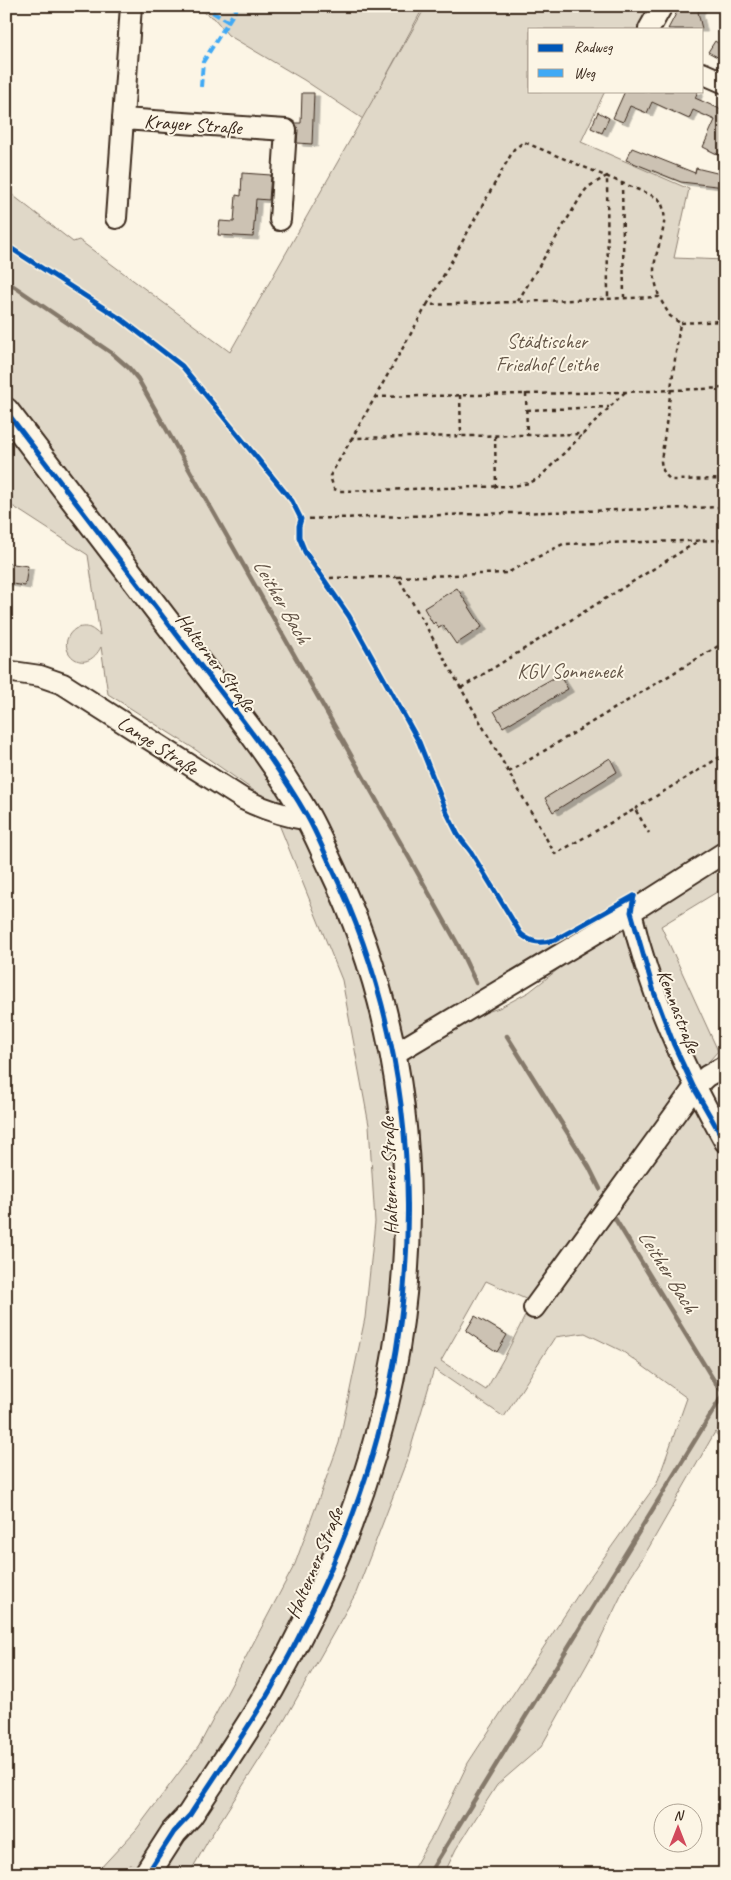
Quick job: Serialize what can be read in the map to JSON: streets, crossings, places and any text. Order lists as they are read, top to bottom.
{
  "streets": {
    "main road": ["Halterner Straße"],
    "street": ["Krayer Straße", "Lange Straße", "Kemnastraße"]
  },
  "crossings": [
    ["Halterner Straße", "Lange Straße"]
  ],
  "water": ["Leither Bach"],
  "parks": ["Städtischer Friedhof Leithe", "KGV Sonneneck"],
  "legend": ["Radweg", "Weg"],
  "north": "top"
}
